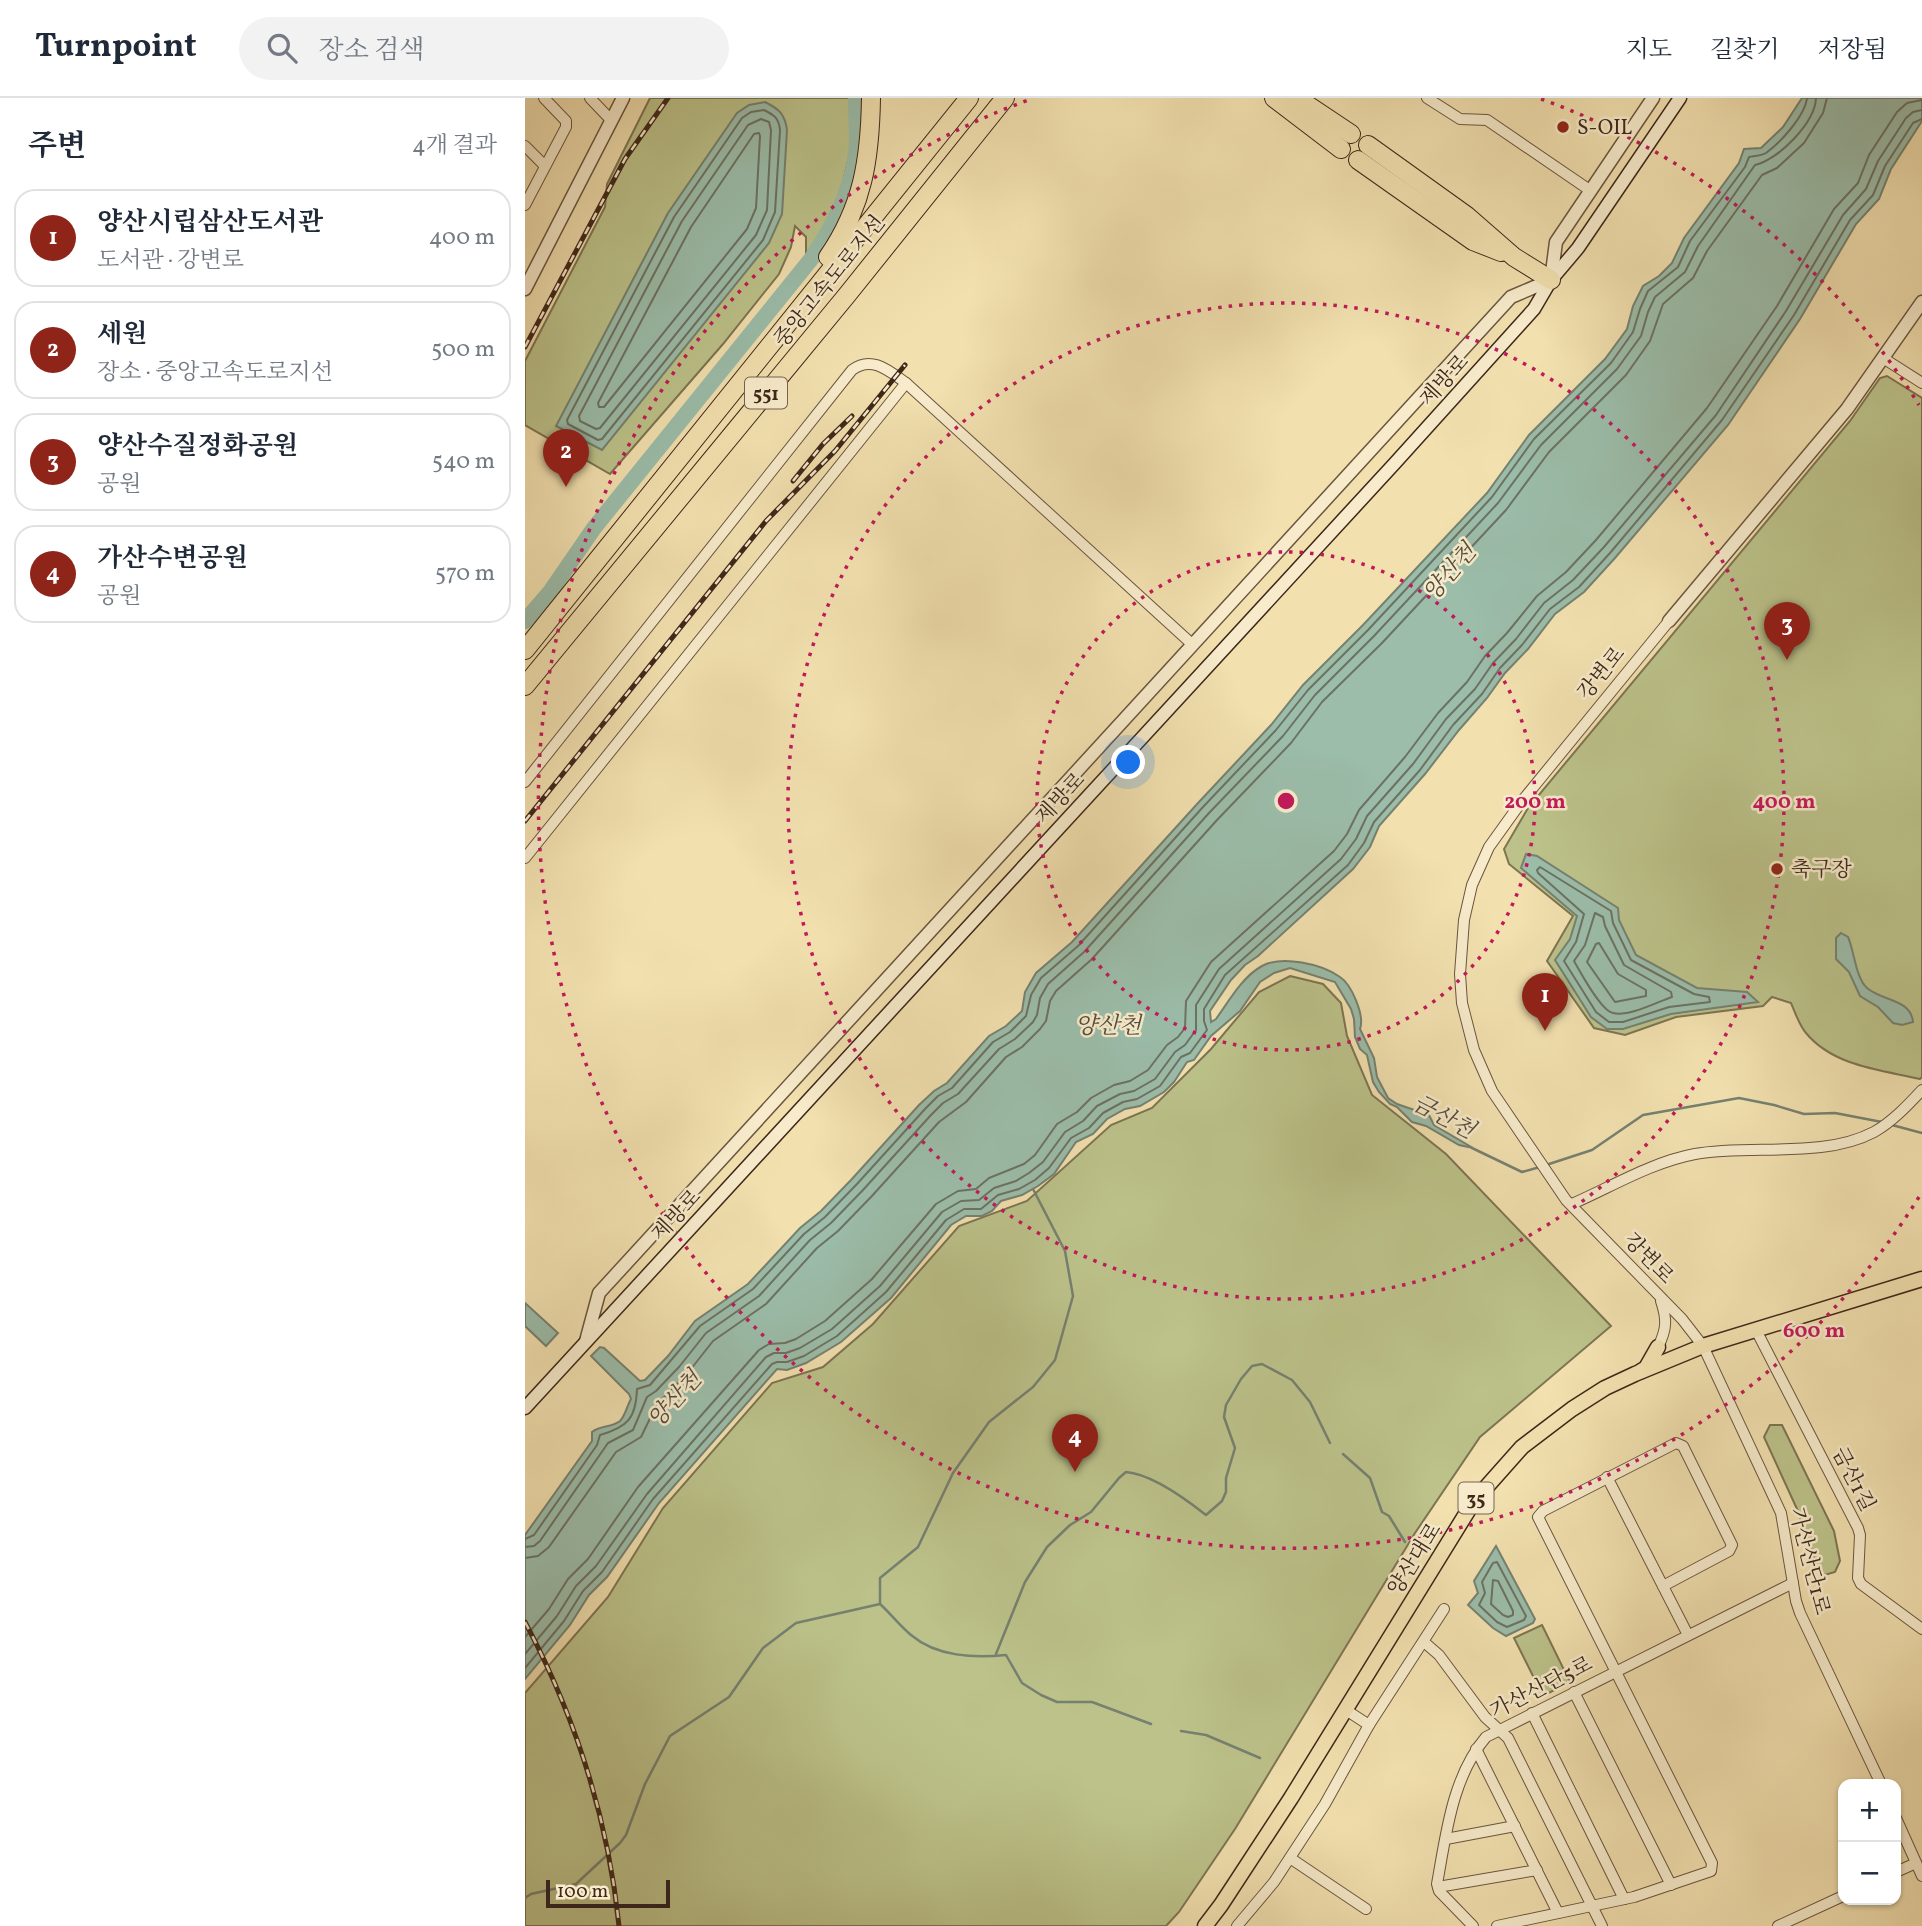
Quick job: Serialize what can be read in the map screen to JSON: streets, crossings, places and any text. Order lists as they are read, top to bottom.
{
  "streets": {
    "highway": ["중앙고속도로지선", "551"],
    "main road": ["35", "양산대로"],
    "street": [
      "제방로",
      "강변로",
      "금산1길",
      "가산산단1로",
      "가산산단5로"
    ]
  },
  "crossings": [
    ["강변로", "양산대로"],
    ["강변로", "가산산단1로"],
    ["금산1길", "양산대로"],
    ["양산대로", "가산산단1로"],
    ["가산산단1로", "가산산단5로"]
  ],
  "water": ["양산천", "금산천"],
  "places": ["S-OIL", "축구장"],
  "scale_bar": "100 m",
  "page": {
    "header": "Turnpoint",
    "search": "장소 검색",
    "nav": ["지도", "길찾기", "저장됨"],
    "heading": ["주변", "4개 결과"],
    "list": [
      {
        "mark": "1",
        "name": "양산시립삼산도서관",
        "note": "도서관 · 강변로",
        "value": "400 m"
      },
      {
        "mark": "2",
        "name": "세원",
        "note": "장소 · 중앙고속도로지선",
        "value": "500 m"
      },
      {
        "mark": "3",
        "name": "양산수질정화공원",
        "note": "공원",
        "value": "540 m"
      },
      {
        "mark": "4",
        "name": "가산수변공원",
        "note": "공원",
        "value": "570 m"
      }
    ],
    "pins": [
      "2",
      "3",
      "1",
      "4"
    ],
    "map_buttons": ["+", "−"],
    "scale": "100 m"
  },
  "rings": ["200 m", "400 m", "600 m"]
}
